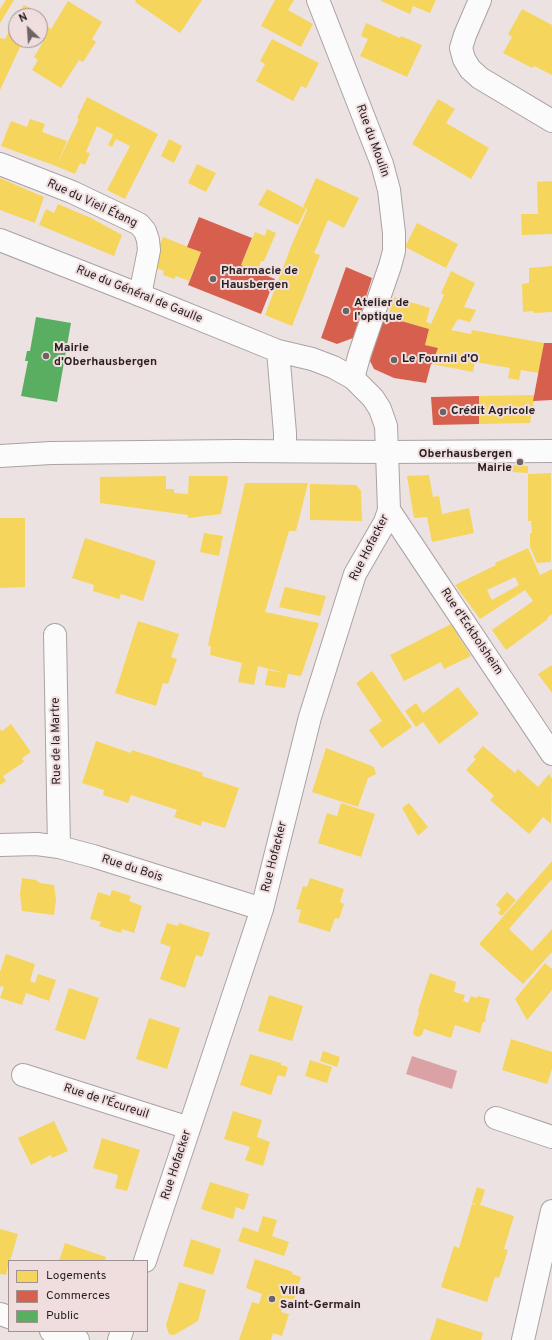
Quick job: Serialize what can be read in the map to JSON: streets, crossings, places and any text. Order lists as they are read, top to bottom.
{
  "streets": {
    "street": [
      "Rue du Moulin",
      "Rue du Vieil Étang",
      "Rue du Général de Gaulle",
      "Rue Hofacker",
      "Rue d'Eckbolsheim",
      "Rue de la Martre",
      "Rue du Bois",
      "Rue de l'Écureuil"
    ]
  },
  "crossings": [
    ["Rue du Moulin", "Rue du Général de Gaulle"],
    ["Rue du Vieil Étang", "Rue du Général de Gaulle"],
    ["Rue du Général de Gaulle", "Rue Hofacker"],
    ["Rue Hofacker", "Rue d'Eckbolsheim"],
    ["Rue Hofacker", "Rue du Bois"],
    ["Rue Hofacker", "Rue de l'Écureuil"],
    ["Rue de la Martre", "Rue du Bois"]
  ],
  "places": [
    "Pharmacie de Hausbergen",
    "Atelier de l'optique",
    "Mairie d'Oberhausbergen",
    "Le Fournil d'O",
    "Crédit Agricole",
    "Oberhausbergen Mairie",
    "Villa Saint-Germain"
  ],
  "legend": ["Logements", "Commerces", "Public"],
  "north": "top left"
}
